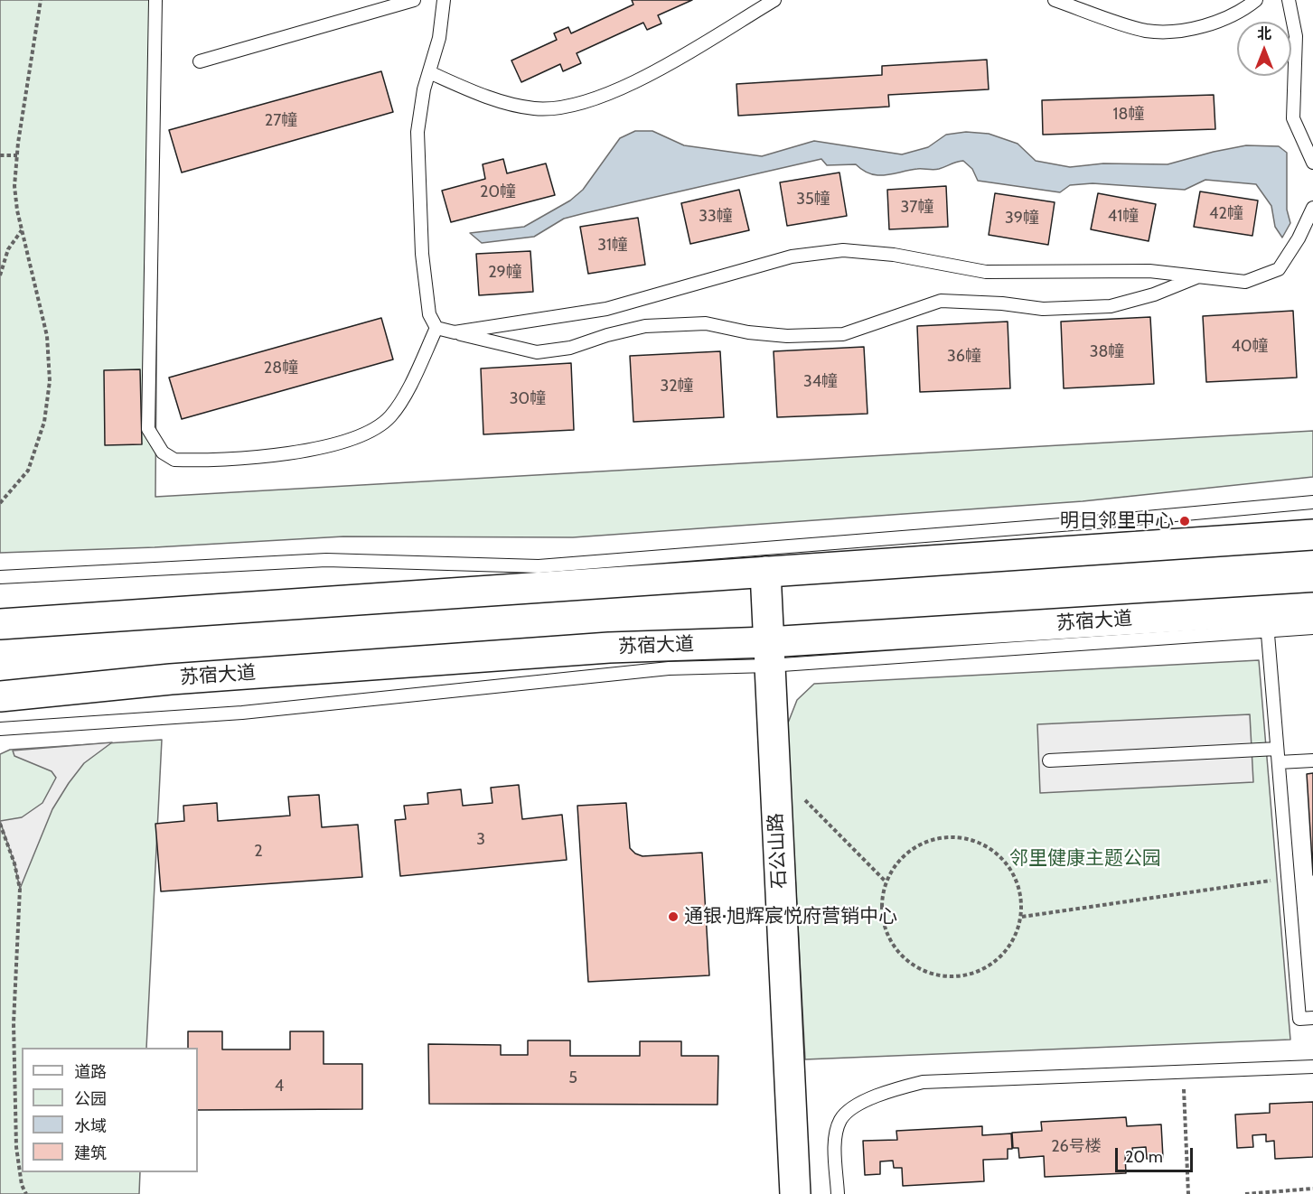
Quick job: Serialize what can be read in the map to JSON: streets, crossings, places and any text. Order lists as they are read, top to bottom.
{
  "streets": {
    "main road": ["苏宿大道", "石公山路"]
  },
  "crossings": [
    ["苏宿大道", "石公山路"]
  ],
  "parks": ["邻里健康主题公园"],
  "places": ["明日邻里中心", "通银·旭辉宸悦府营销中心"],
  "house_numbers": [
    "18幢",
    "27幢",
    "20幢",
    "35幢",
    "37幢",
    "42幢",
    "33幢",
    "41幢",
    "39幢",
    "31幢",
    "29幢",
    "40幢",
    "38幢",
    "36幢",
    "28幢",
    "34幢",
    "32幢",
    "30幢",
    "3",
    "2",
    "5",
    "4",
    "26号楼"
  ],
  "legend": [
    "道路",
    "公园",
    "水域",
    "建筑"
  ],
  "scale_bar": "20 m",
  "north": "top"
}
